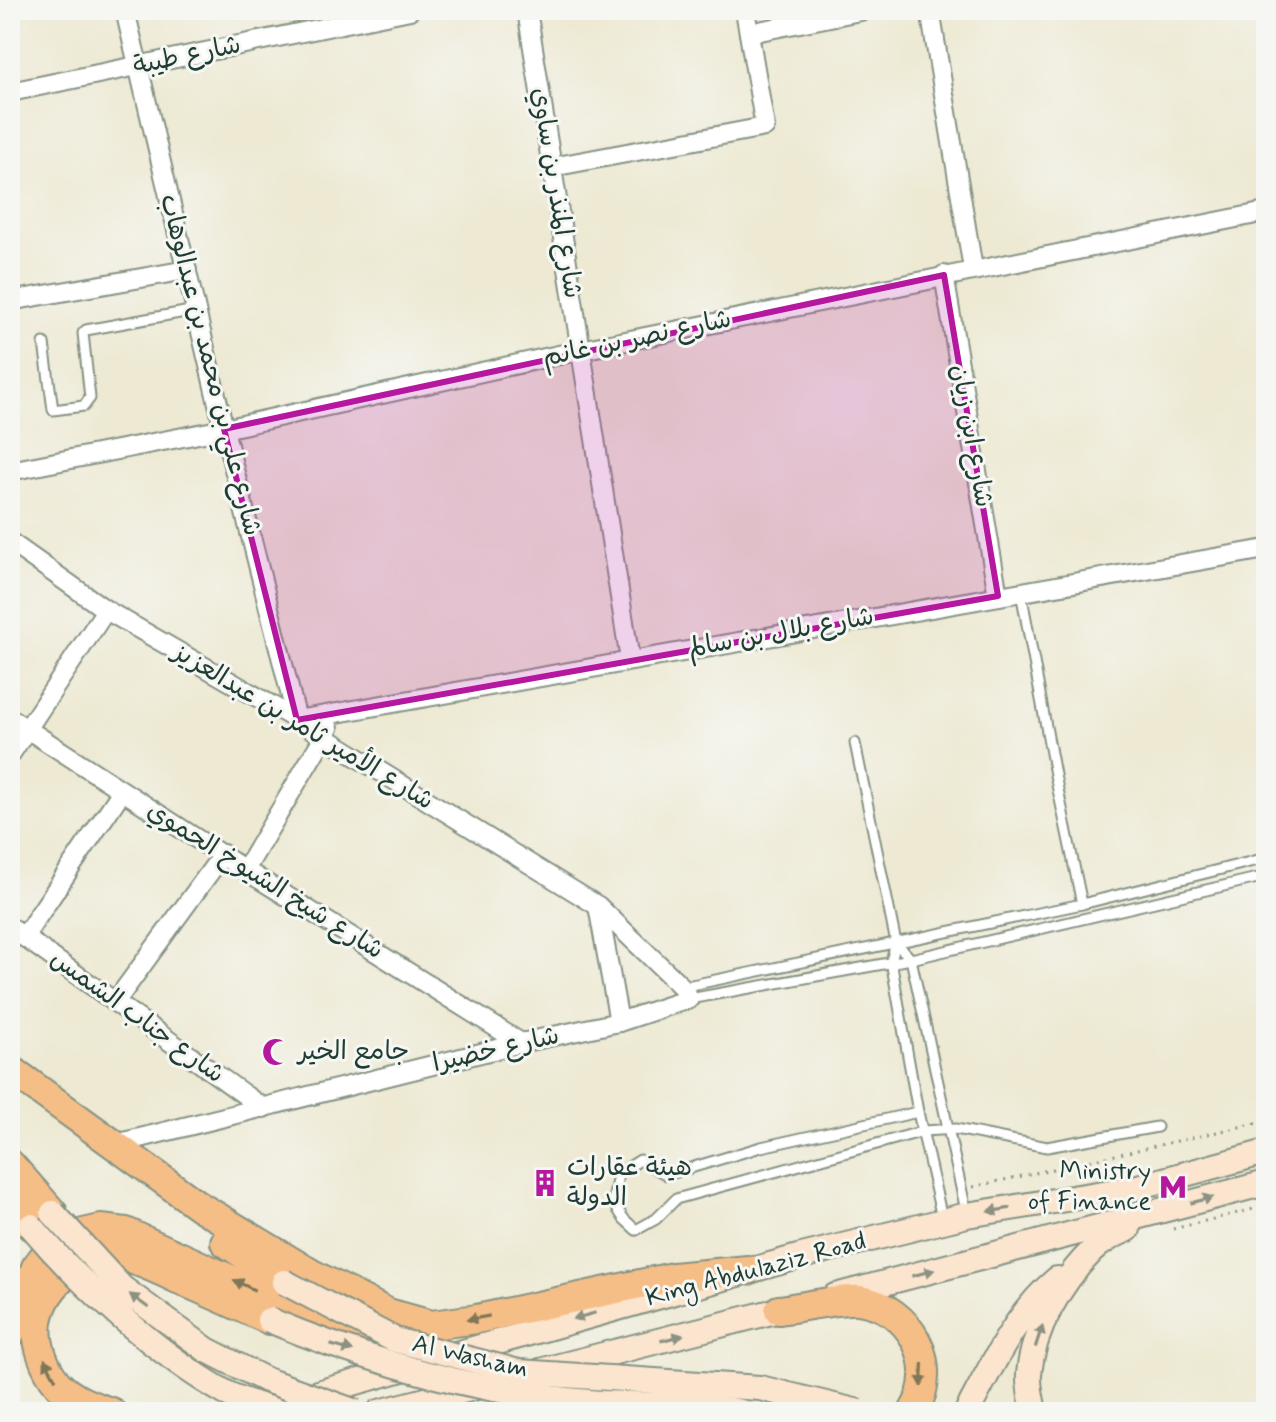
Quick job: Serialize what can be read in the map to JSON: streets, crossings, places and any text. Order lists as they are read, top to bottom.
{
  "streets": {
    "street": [
      "شارع طيبة",
      "شارع المنذر بن ساوي",
      "شارع نصر بن غانم",
      "شارع علي بن محمد بن عبدالوهاب",
      "شارع ابن زيان",
      "شارع بلال بن سالم",
      "شارع الأمير ثامر بن عبدالعزيز",
      "شارع شيخ الشيوخ الحموي",
      "شارع جناب الشمس",
      "شارع خضيرا",
      "King Abdulaziz Road",
      "Al Washam"
    ]
  },
  "crossings": [
    ["شارع طيبة", "شارع علي بن محمد بن عبدالوهاب"],
    ["شارع المنذر بن ساوي", "شارع نصر بن غانم"],
    ["شارع المنذر بن ساوي", "شارع بلال بن سالم"],
    ["شارع نصر بن غانم", "شارع علي بن محمد بن عبدالوهاب"],
    ["شارع نصر بن غانم", "شارع ابن زيان"],
    ["شارع علي بن محمد بن عبدالوهاب", "شارع بلال بن سالم"],
    ["شارع علي بن محمد بن عبدالوهاب", "شارع الأمير ثامر بن عبدالعزيز"],
    ["شارع ابن زيان", "شارع بلال بن سالم"],
    ["شارع بلال بن سالم", "شارع الأمير ثامر بن عبدالعزيز"],
    ["شارع الأمير ثامر بن عبدالعزيز", "شارع خضيرا"],
    ["شارع شيخ الشيوخ الحموي", "شارع خضيرا"],
    ["شارع جناب الشمس", "شارع خضيرا"]
  ],
  "places": {
    "mosque": ["جامع الخير"],
    "building": ["هيئة عقارات الدولة"],
    "metro station": ["Ministry of Finance"]
  }
}
